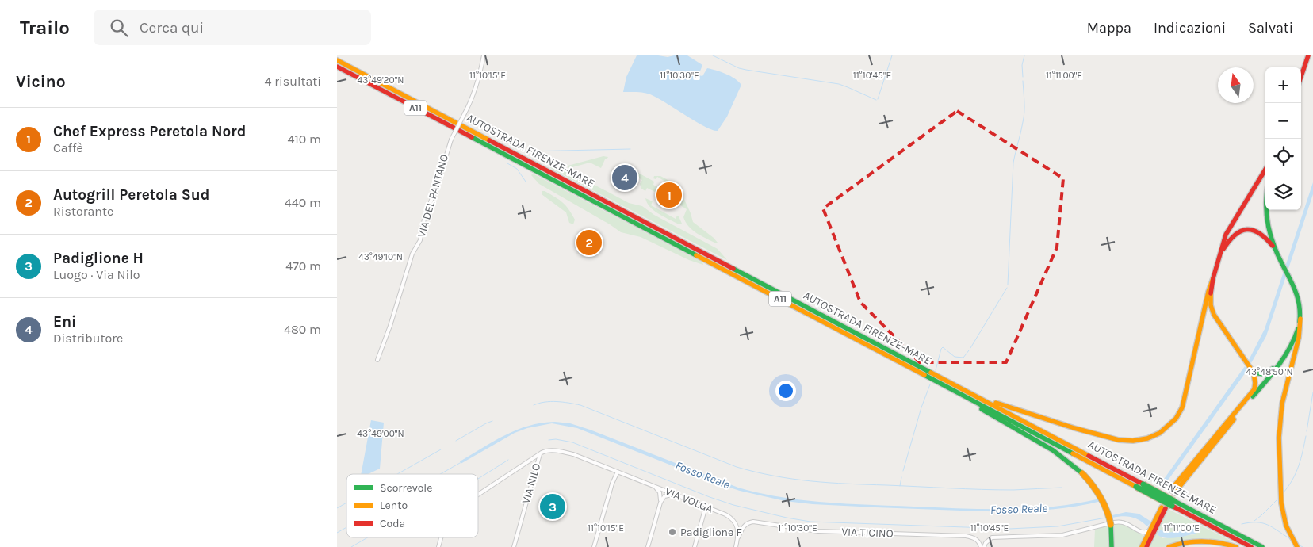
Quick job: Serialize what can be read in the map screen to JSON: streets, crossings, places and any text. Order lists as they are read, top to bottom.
{
  "streets": {
    "main road": ["A11", "AUTOSTRADA FIRENZE-MARE"],
    "street": [
      "VIA DEL PANTANO",
      "VIA NILO",
      "VIA VOLGA",
      "VIA TICINO"
    ]
  },
  "crossings": [
    ["VIA NILO", "VIA VOLGA"],
    ["VIA VOLGA", "VIA TICINO"]
  ],
  "water": ["Fosso Reale"],
  "places": ["Padiglione F"],
  "legend": ["Scorrevole", "Lento", "Coda"],
  "north": "top",
  "page": {
    "header": "Trailo",
    "search": "Cerca qui",
    "nav": ["Mappa", "Indicazioni", "Salvati"],
    "heading": ["Vicino", "4 risultati"],
    "map_buttons": ["+", "−"],
    "list": [
      {
        "mark": "1",
        "name": "Chef Express Peretola Nord",
        "note": "Caffè",
        "value": "410 m"
      },
      {
        "mark": "2",
        "name": "Autogrill Peretola Sud",
        "note": "Ristorante",
        "value": "440 m"
      },
      {
        "mark": "3",
        "name": "Padiglione H",
        "note": "Luogo · Via Nilo",
        "value": "470 m"
      },
      {
        "mark": "4",
        "name": "Eni",
        "note": "Distributore",
        "value": "480 m"
      }
    ],
    "pins": [
      "4",
      "1",
      "2",
      "3"
    ]
  },
  "coordinates": [
    "11°10'15\"E",
    "11°10'30\"E",
    "11°10'45\"E",
    "11°11'00\"E",
    "43°49'20\"N",
    "43°49'10\"N",
    "43°48'50\"N",
    "43°49'00\"N"
  ]
}
